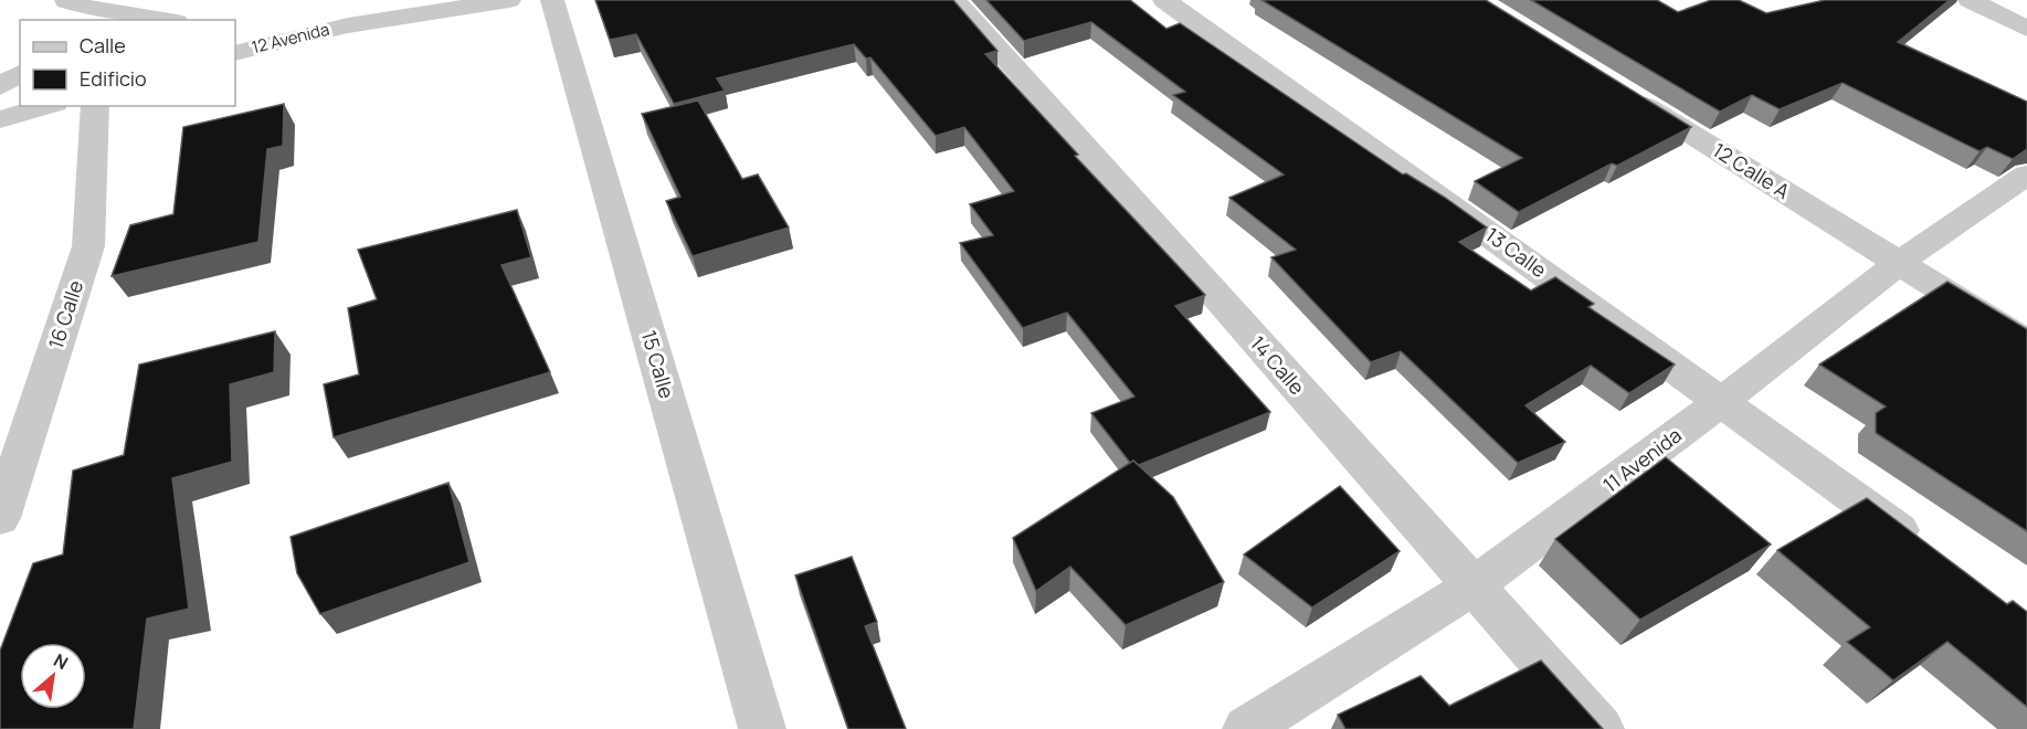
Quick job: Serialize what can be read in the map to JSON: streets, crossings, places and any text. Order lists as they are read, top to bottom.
{
  "streets": {
    "street": [
      "12 Avenida",
      "12 Calle A",
      "13 Calle",
      "16 Calle",
      "15 Calle",
      "14 Calle",
      "11 Avenida"
    ]
  },
  "crossings": [
    ["12 Calle A", "11 Avenida"],
    ["13 Calle", "11 Avenida"],
    ["14 Calle", "11 Avenida"]
  ],
  "legend": ["Calle", "Edificio"],
  "north": "top right"
}
